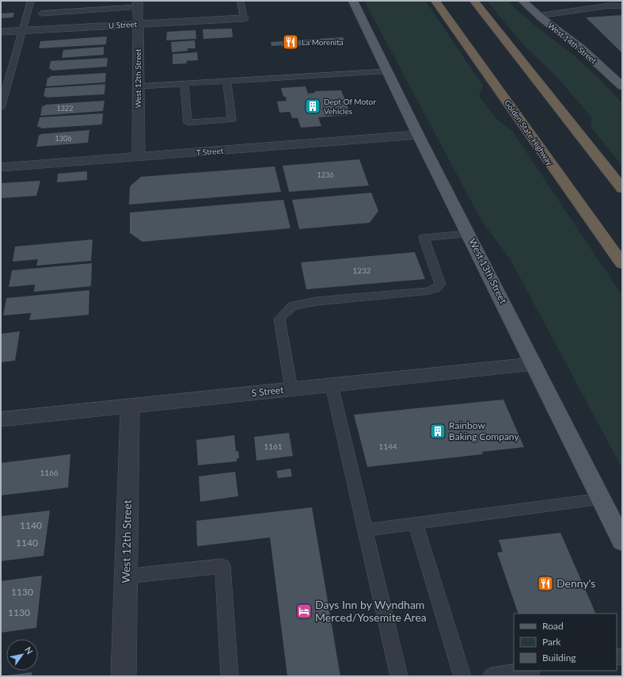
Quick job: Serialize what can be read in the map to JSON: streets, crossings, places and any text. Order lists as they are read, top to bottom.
{
  "streets": {
    "highway": ["Golden State Highway"],
    "main road": ["West 14th Street", "West 13th Street"],
    "street": [
      "U Street",
      "West 12th Street",
      "T Street",
      "S Street"
    ]
  },
  "crossings": [
    ["U Street", "West 12th Street"],
    ["West 12th Street", "T Street"],
    ["West 12th Street", "S Street"],
    ["T Street", "West 13th Street"],
    ["West 13th Street", "S Street"]
  ],
  "places": {
    "restaurant": ["La Morenita", "Denny's"],
    "building": ["Dept Of Motor Vehicles", "Rainbow Baking Company"],
    "hotel": ["Days Inn by Wyndham Merced/Yosemite Area"]
  },
  "house_numbers": [
    "1322",
    "1306",
    "1236",
    "1232",
    "1161",
    "1144",
    "1166",
    "1140",
    "1140",
    "1130",
    "1130"
  ],
  "legend": ["Road", "Park", "Building"],
  "north": "top right"
}
